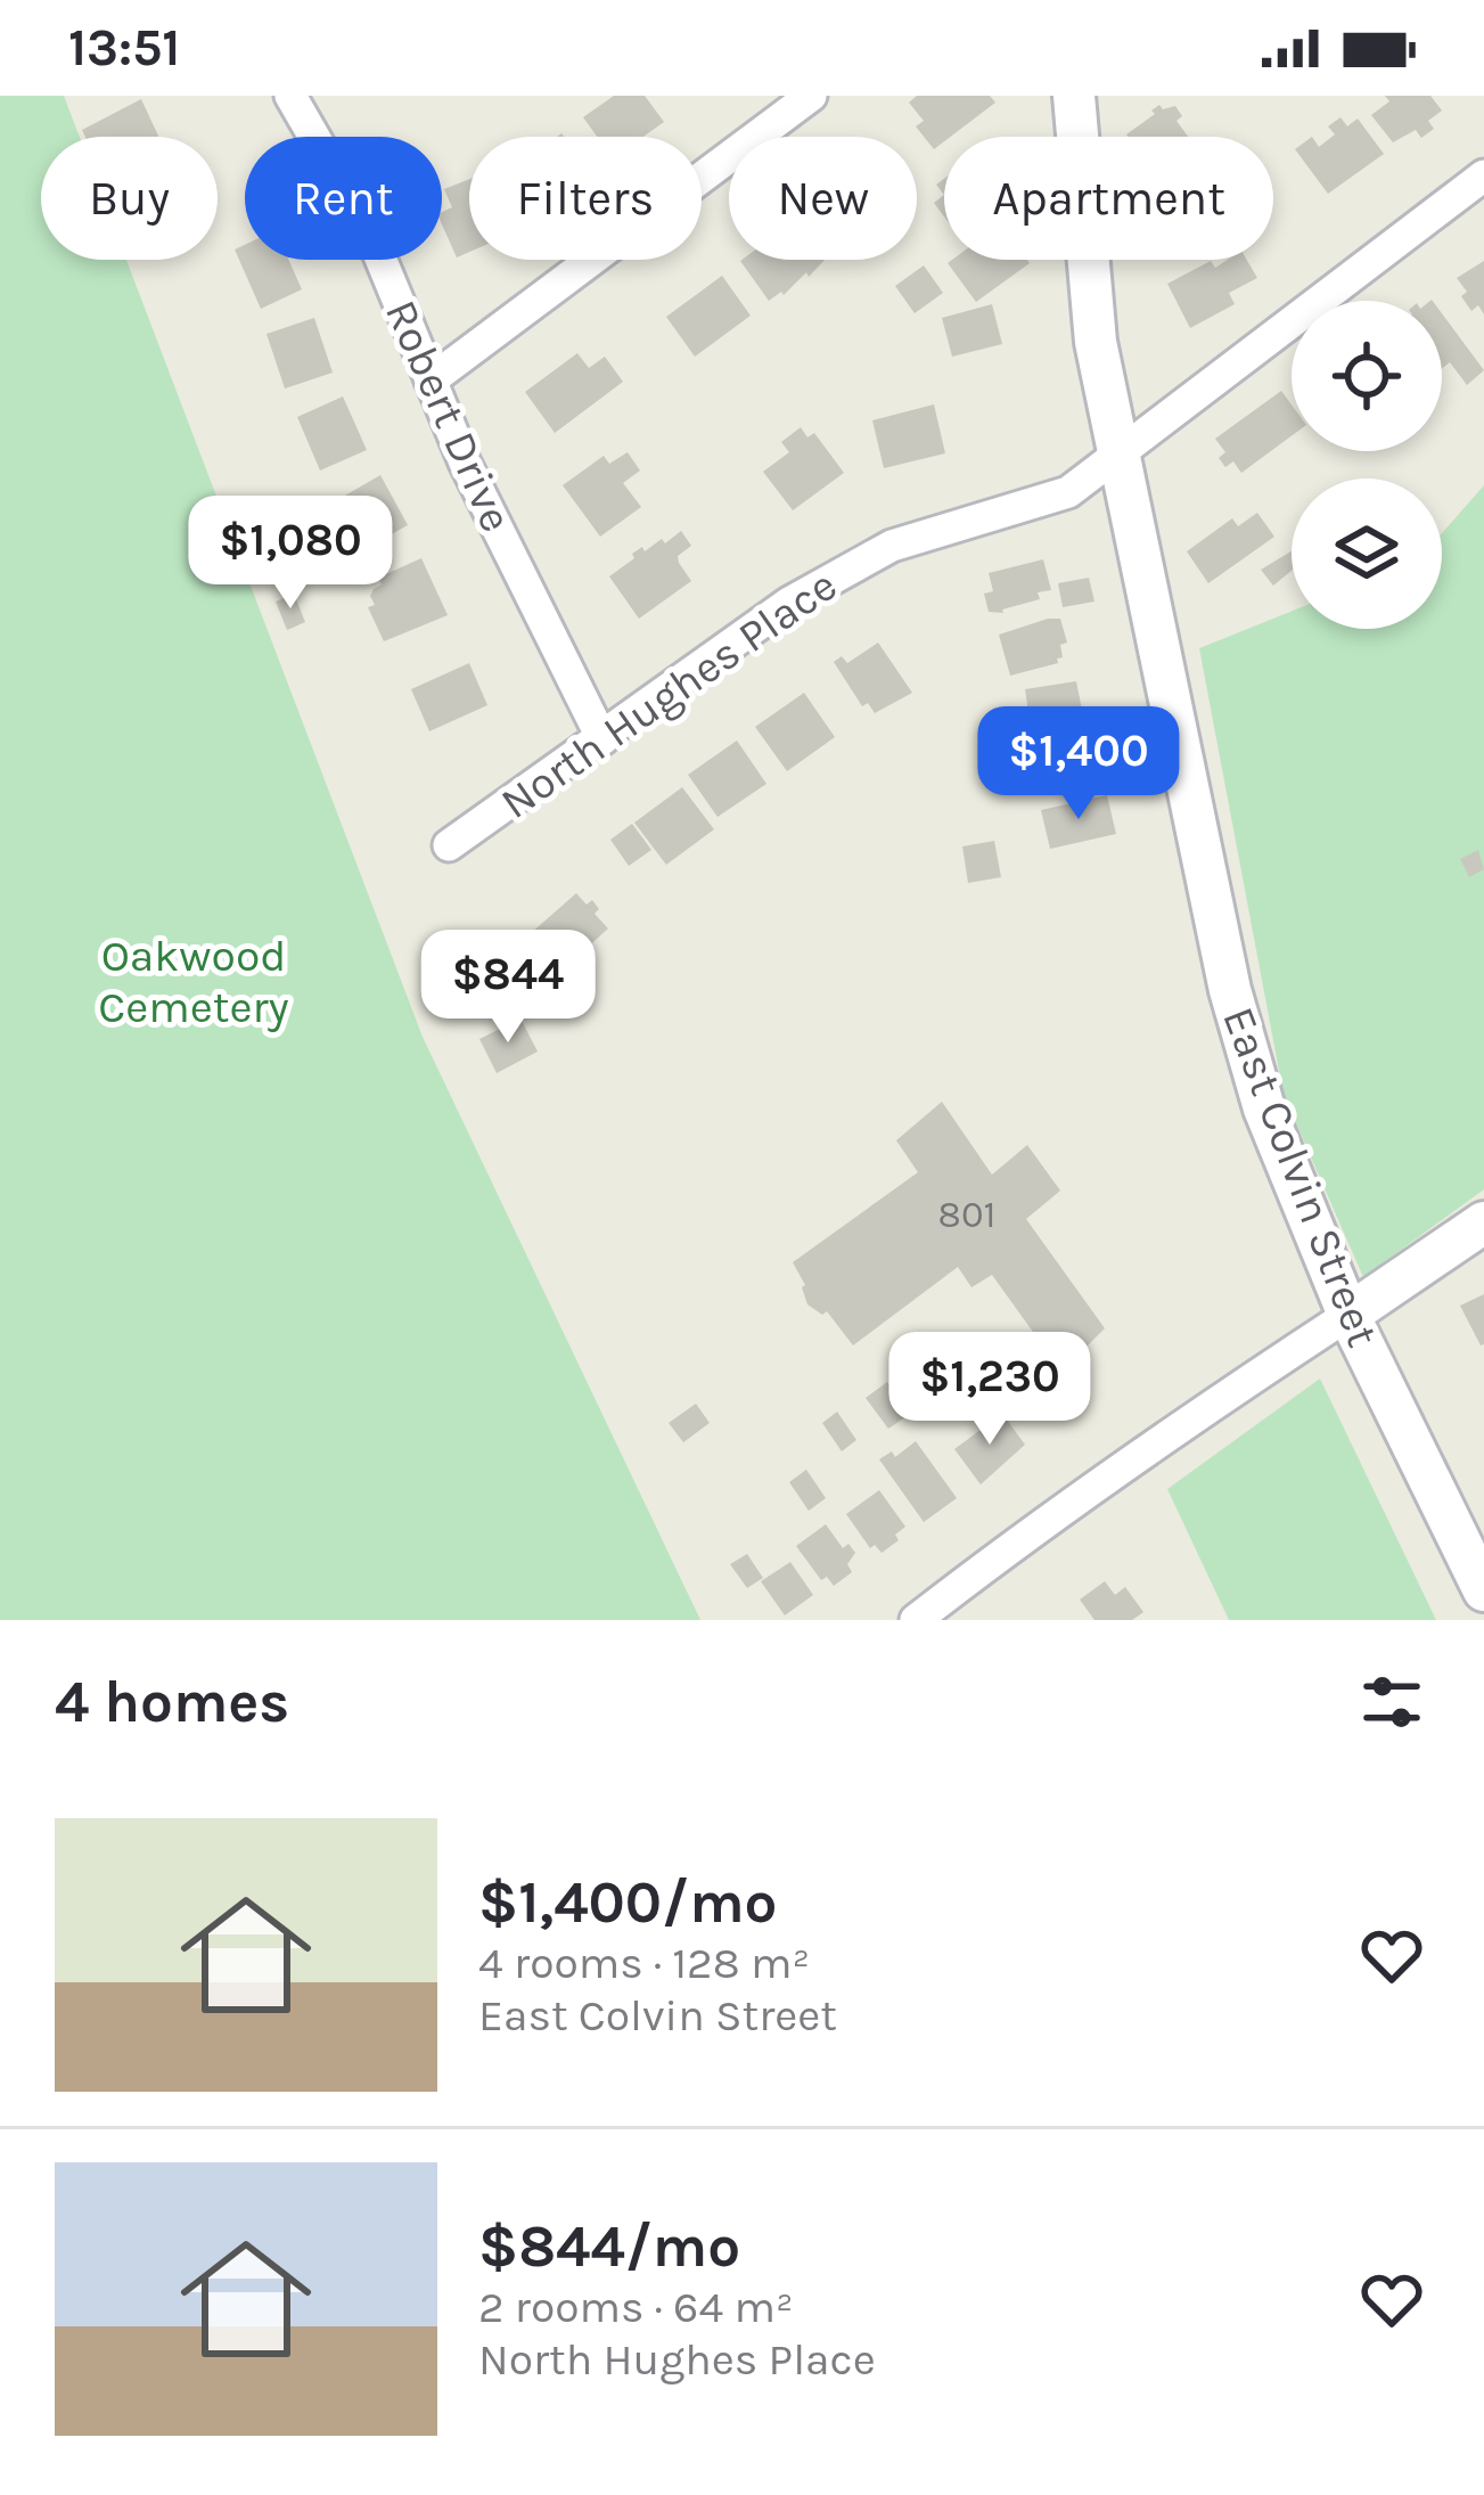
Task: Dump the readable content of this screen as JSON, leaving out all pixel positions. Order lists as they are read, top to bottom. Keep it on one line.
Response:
{"streets":{"street":["Robert Drive","North Hughes Place","East Colvin Street"]},"crossings":[["Robert Drive","North Hughes Place"],["North Hughes Place","East Colvin Street"]],"parks":["Oakwood Cemetery"],"house_numbers":["801"],"page":{"status":"13:51","chip":["Buy","Rent","Filters","New","Apartment"],"price":["$1,080","$1,400","$844","$1,230"],"heading":"4 homes","list":[{"name":"$1,400/mo","note":"4 rooms · 128 m² · East Colvin Street"},{"name":"$844/mo","note":"2 rooms · 64 m² · North Hughes Place"}]}}
